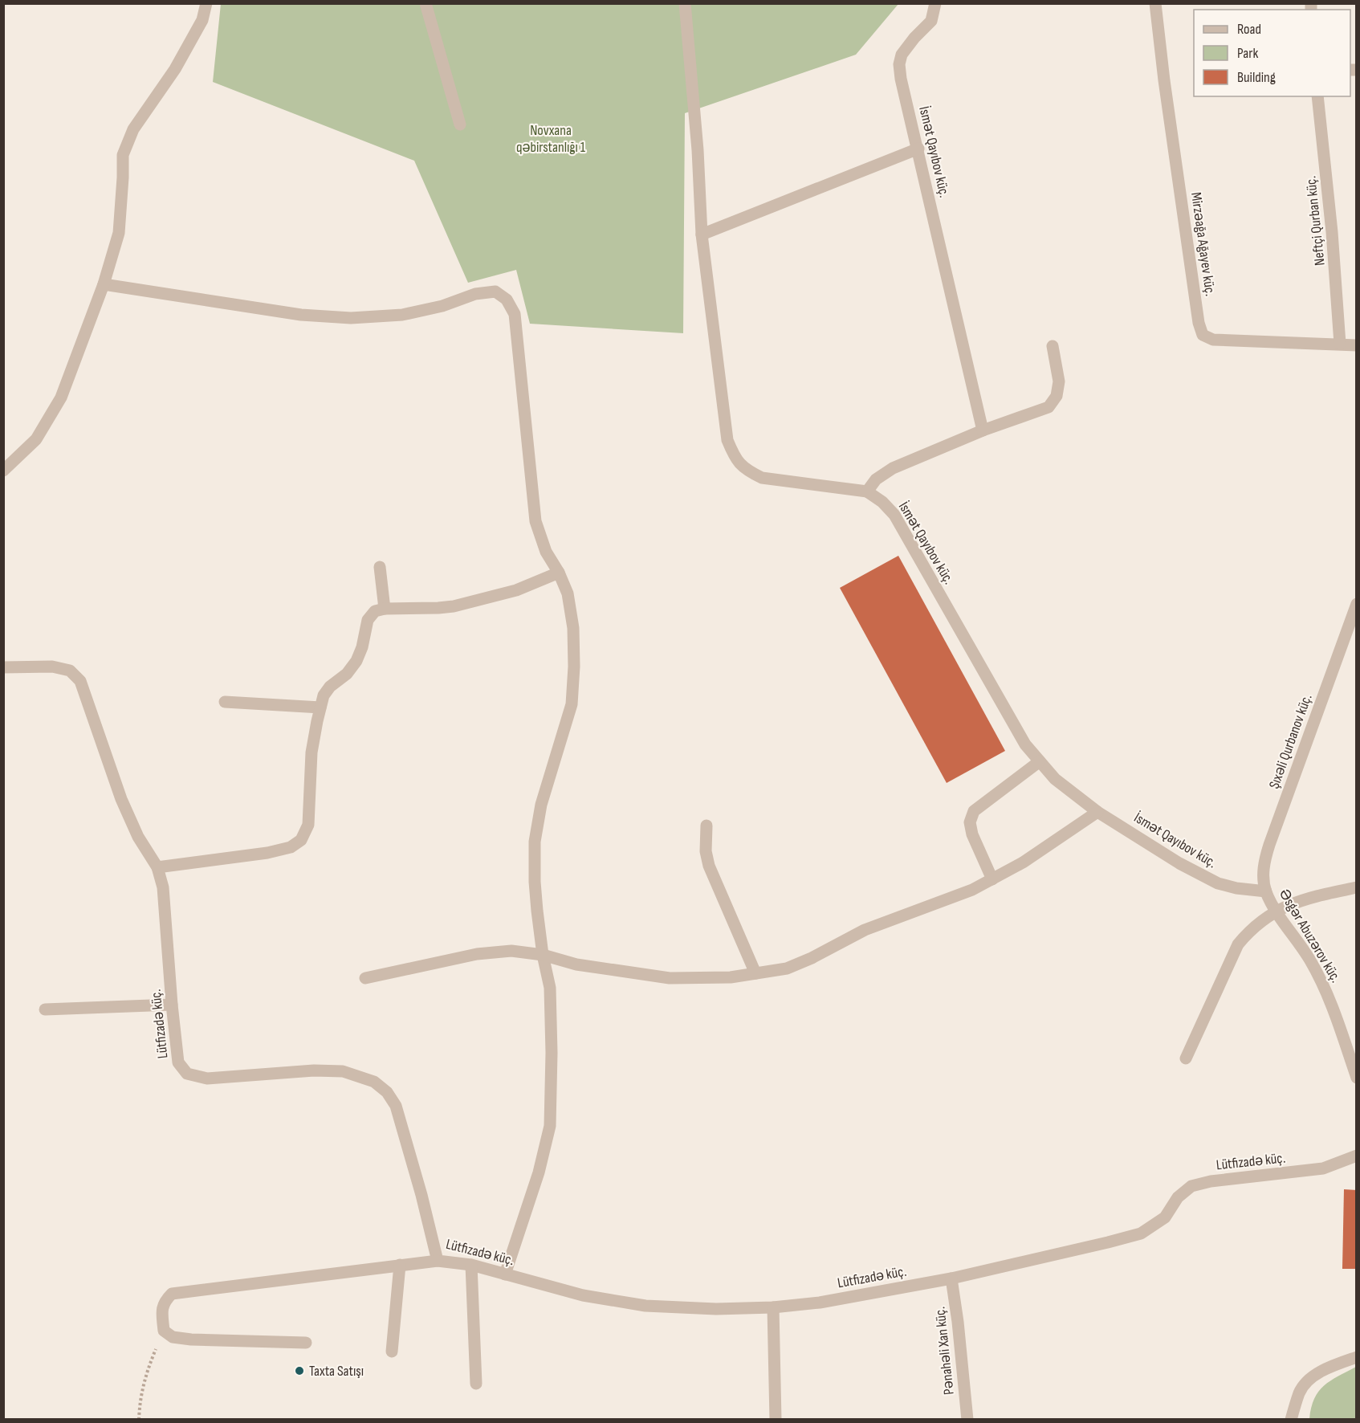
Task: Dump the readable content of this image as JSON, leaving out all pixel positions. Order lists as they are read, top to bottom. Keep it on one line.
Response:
{"streets":{"street":["İsmət Qayıbov küç.","Neftçi Qurban küç.","Mirzəağa Ağayev küç.","Şıxəli Qurbanov küç.","Əsgər Abuzərov küç.","Lütfizadə küç.","Pənahəli Xan küç."]},"crossings":[["İsmət Qayıbov küç.","Şıxəli Qurbanov küç."],["İsmət Qayıbov küç.","Əsgər Abuzərov küç."],["Neftçi Qurban küç.","Mirzəağa Ağayev küç."],["Şıxəli Qurbanov küç.","Əsgər Abuzərov küç."],["Lütfizadə küç.","Pənahəli Xan küç."]],"parks":["Novxana qəbirstanlığı 1"],"places":["Taxta Satışı"],"legend":["Road","Park","Building"]}
